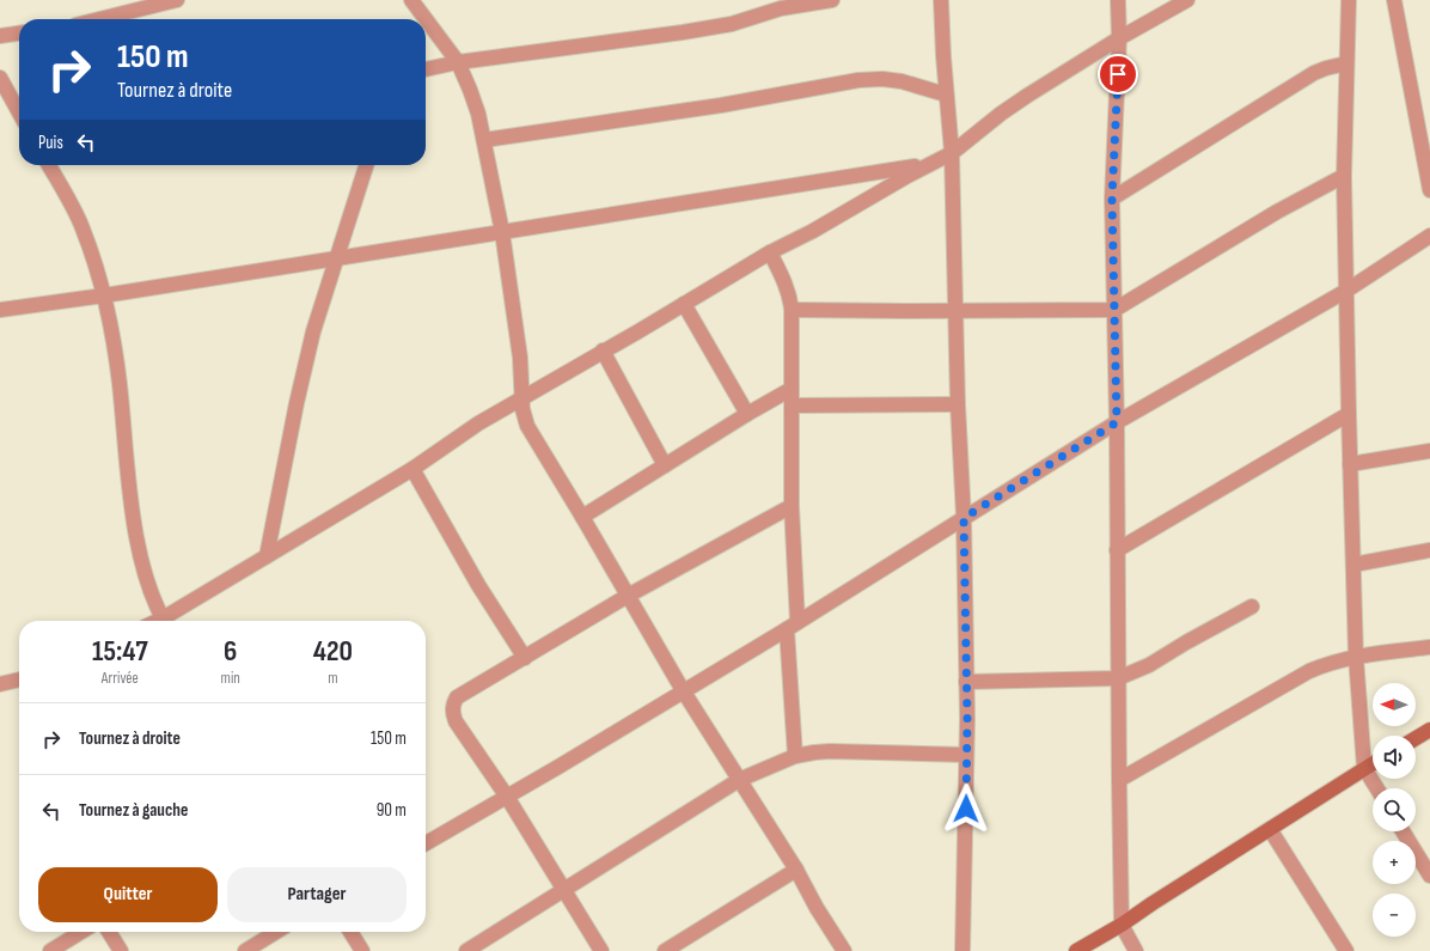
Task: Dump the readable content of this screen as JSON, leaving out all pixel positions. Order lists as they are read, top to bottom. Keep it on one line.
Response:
{"north":"left","page":{"turn":["150 m","Tournez à droite"],"then":"Puis","eta":["15:47","Arrivée","6","min","420","m"],"map_buttons":["+","−"],"list":[{"name":"Tournez à droite","value":"150 m"},{"name":"Tournez à gauche","value":"90 m"}],"buttons":["Quitter","Partager"]}}
